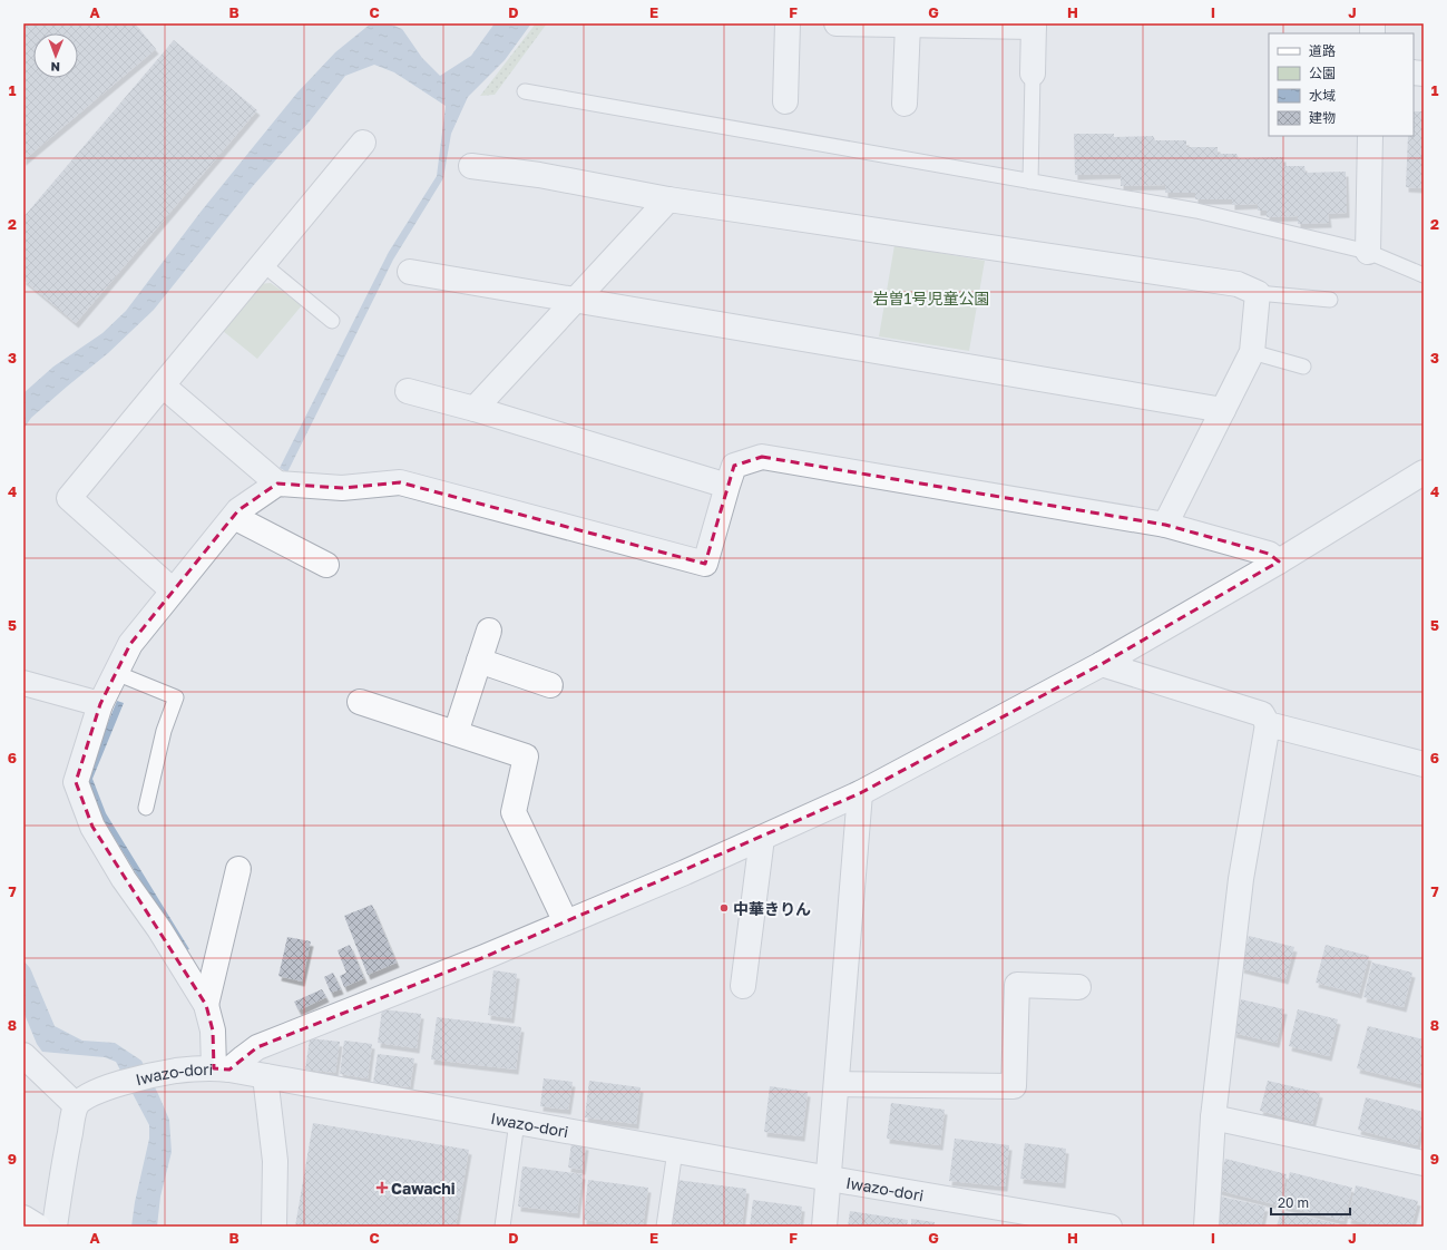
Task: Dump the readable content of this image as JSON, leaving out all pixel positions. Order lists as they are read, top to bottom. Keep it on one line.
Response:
{"streets":{"street":["Iwazo-dori"]},"parks":["岩曽1号児童公園"],"places":{"other":["中華きりん"],"health":["Cawachi"]},"legend":["道路","公園","水域","建物"],"scale_bar":"20 m","north":"bottom","grid":{"columns":["A","B","C","D","E","F","G","H","I","J"],"rows":["1","2","3","4","5","6","7","8","9"]}}
